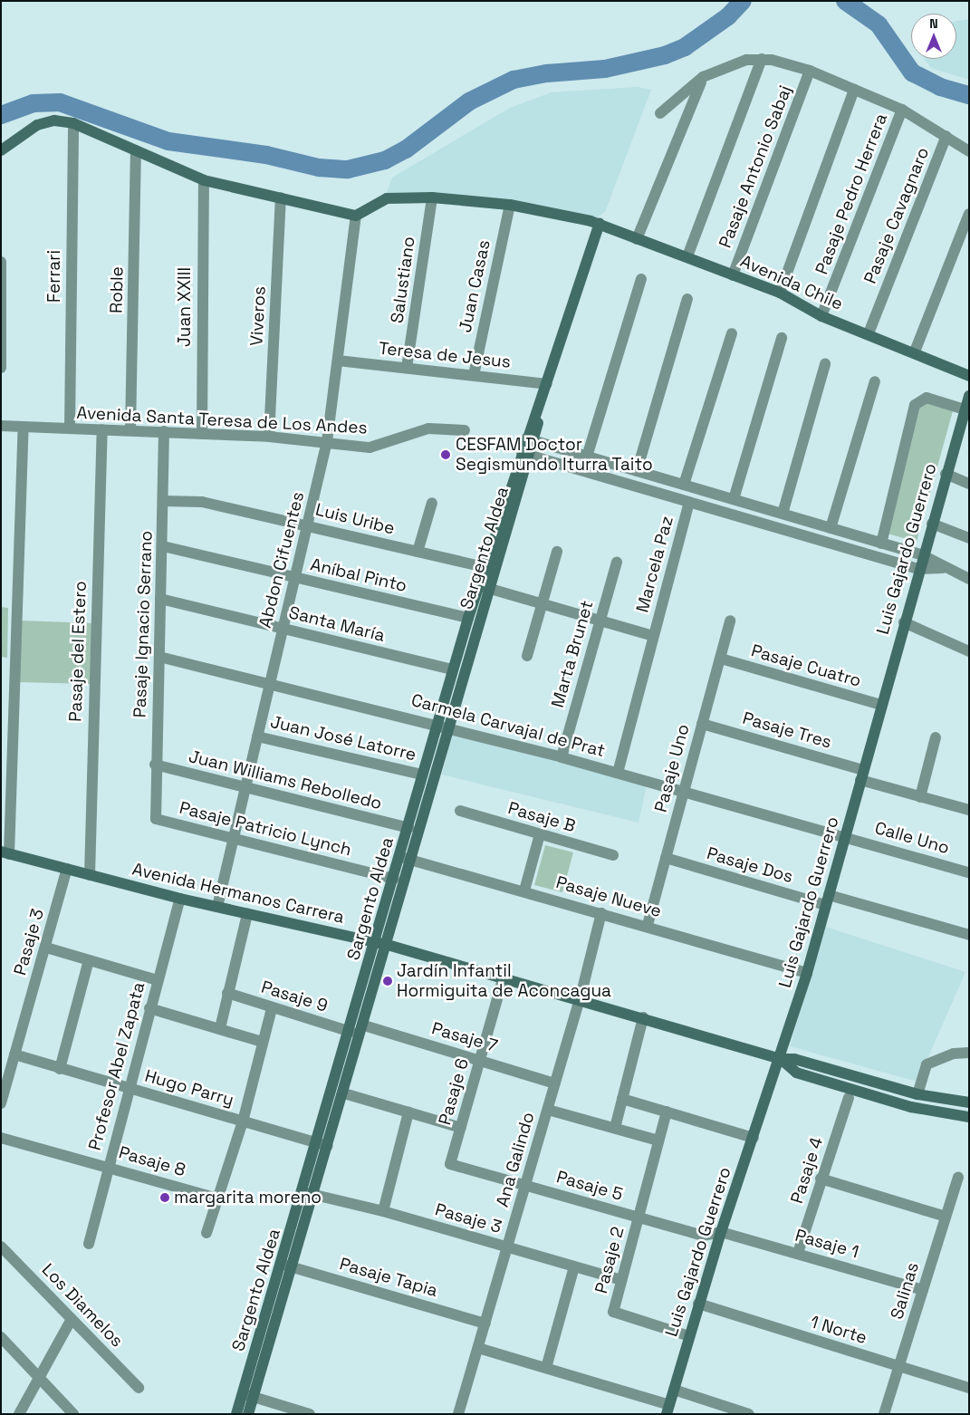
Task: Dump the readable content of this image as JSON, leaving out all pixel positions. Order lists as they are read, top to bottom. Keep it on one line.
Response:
{"streets":{"street":["Pasaje Antonio Sabaj","Pasaje Pedro Herrera","Pasaje Cavagnaro","Ferrari","Salustiano","Avenida Chile","Juan Casas","Roble","Juan XXIII","Viveros","Teresa de Jesus","Avenida Santa Teresa de Los Andes","Luis Uribe","Sargento Aldea","Luis Gajardo Guerrero","Abdon Cifuentes","Marcela Paz","Aníbal Pinto","Pasaje Ignacio Serrano","Santa María","Pasaje del Estero","Marta Brunet","Pasaje Cuatro","Carmela Carvajal de Prat","Pasaje Tres","Juan José Latorre","Pasaje Uno","Juan Williams Rebolledo","Pasaje B","Pasaje Patricio Lynch","Calle Uno","Pasaje Dos","Avenida Hermanos Carrera","Pasaje Nueve","Pasaje 3","Pasaje 9","Pasaje 7","Profesor Abel Zapata","Hugo Parry","Pasaje 6","Ana Galindo","Pasaje 8","Pasaje 4","Pasaje 5","Pasaje 1","Pasaje 2","Pasaje Tapia","Salinas","Los Diamelos","1 Norte"]},"crossings":[["Pasaje Antonio Sabaj","Avenida Chile"],["Pasaje Pedro Herrera","Avenida Chile"],["Pasaje Cavagnaro","Avenida Chile"],["Ferrari","Avenida Santa Teresa de Los Andes"],["Salustiano","Avenida Chile"],["Salustiano","Teresa de Jesus"],["Avenida Chile","Juan Casas"],["Avenida Chile","Sargento Aldea"],["Avenida Chile","Abdon Cifuentes"],["Juan Casas","Teresa de Jesus"],["Roble","Avenida Santa Teresa de Los Andes"],["Juan XXIII","Avenida Santa Teresa de Los Andes"],["Viveros","Avenida Santa Teresa de Los Andes"],["Teresa de Jesus","Sargento Aldea"],["Teresa de Jesus","Abdon Cifuentes"],["Avenida Santa Teresa de Los Andes","Abdon Cifuentes"],["Avenida Santa Teresa de Los Andes","Pasaje Ignacio Serrano"],["Avenida Santa Teresa de Los Andes","Pasaje del Estero"],["Luis Uribe","Sargento Aldea"],["Luis Uribe","Abdon Cifuentes"],["Luis Uribe","Pasaje Ignacio Serrano"],["Sargento Aldea","Aníbal Pinto"],["Sargento Aldea","Santa María"],["Sargento Aldea","Carmela Carvajal de Prat"],["Sargento Aldea","Juan José Latorre"],["Sargento Aldea","Juan Williams Rebolledo"],["Sargento Aldea","Pasaje Patricio Lynch"],["Sargento Aldea","Avenida Hermanos Carrera"],["Sargento Aldea","Pasaje Nueve"],["Sargento Aldea","Pasaje 3"],["Sargento Aldea","Pasaje 9"],["Sargento Aldea","Pasaje 7"],["Sargento Aldea","Hugo Parry"],["Sargento Aldea","Pasaje Tapia"],["Luis Gajardo Guerrero","Pasaje Cuatro"],["Luis Gajardo Guerrero","Carmela Carvajal de Prat"],["Luis Gajardo Guerrero","Pasaje Tres"],["Luis Gajardo Guerrero","Calle Uno"],["Luis Gajardo Guerrero","Pasaje Dos"],["Luis Gajardo Guerrero","Avenida Hermanos Carrera"],["Luis Gajardo Guerrero","Pasaje Nueve"],["Luis Gajardo Guerrero","Pasaje 5"],["Luis Gajardo Guerrero","Pasaje 1"],["Luis Gajardo Guerrero","Pasaje 2"],["Luis Gajardo Guerrero","1 Norte"],["Abdon Cifuentes","Aníbal Pinto"],["Abdon Cifuentes","Santa María"],["Abdon Cifuentes","Carmela Carvajal de Prat"],["Abdon Cifuentes","Juan José Latorre"],["Abdon Cifuentes","Juan Williams Rebolledo"],["Abdon Cifuentes","Pasaje Patricio Lynch"],["Abdon Cifuentes","Avenida Hermanos Carrera"],["Marcela Paz","Carmela Carvajal de Prat"],["Aníbal Pinto","Pasaje Ignacio Serrano"],["Pasaje Ignacio Serrano","Santa María"],["Pasaje Ignacio Serrano","Carmela Carvajal de Prat"],["Pasaje Ignacio Serrano","Juan Williams Rebolledo"],["Pasaje Ignacio Serrano","Pasaje Patricio Lynch"],["Pasaje del Estero","Avenida Hermanos Carrera"],["Marta Brunet","Carmela Carvajal de Prat"],["Pasaje Cuatro","Pasaje Uno"],["Carmela Carvajal de Prat","Pasaje Uno"],["Carmela Carvajal de Prat","Calle Uno"],["Pasaje Tres","Pasaje Uno"],["Pasaje Uno","Pasaje Dos"],["Pasaje Uno","Pasaje Nueve"],["Avenida Hermanos Carrera","Pasaje 3"],["Avenida Hermanos Carrera","Profesor Abel Zapata"],["Avenida Hermanos Carrera","Pasaje 6"],["Avenida Hermanos Carrera","Ana Galindo"],["Pasaje Nueve","Ana Galindo"],["Pasaje 3","Hugo Parry"],["Pasaje 3","Ana Galindo"],["Pasaje 3","Pasaje 2"],["Pasaje 7","Pasaje 6"],["Pasaje 7","Ana Galindo"],["Profesor Abel Zapata","Hugo Parry"],["Profesor Abel Zapata","Pasaje 8"],["Pasaje 6","Pasaje 5"],["Ana Galindo","Pasaje 5"],["Ana Galindo","Pasaje Tapia"],["Pasaje 4","Pasaje 1"],["Pasaje 5","Pasaje 1"],["Pasaje 5","Pasaje 2"],["Pasaje 1","Salinas"],["Salinas","1 Norte"]],"places":["CESFAM Doctor Segismundo Iturra Taito","Jardín Infantil Hormiguita de Aconcagua","margarita moreno"],"north":"top"}
